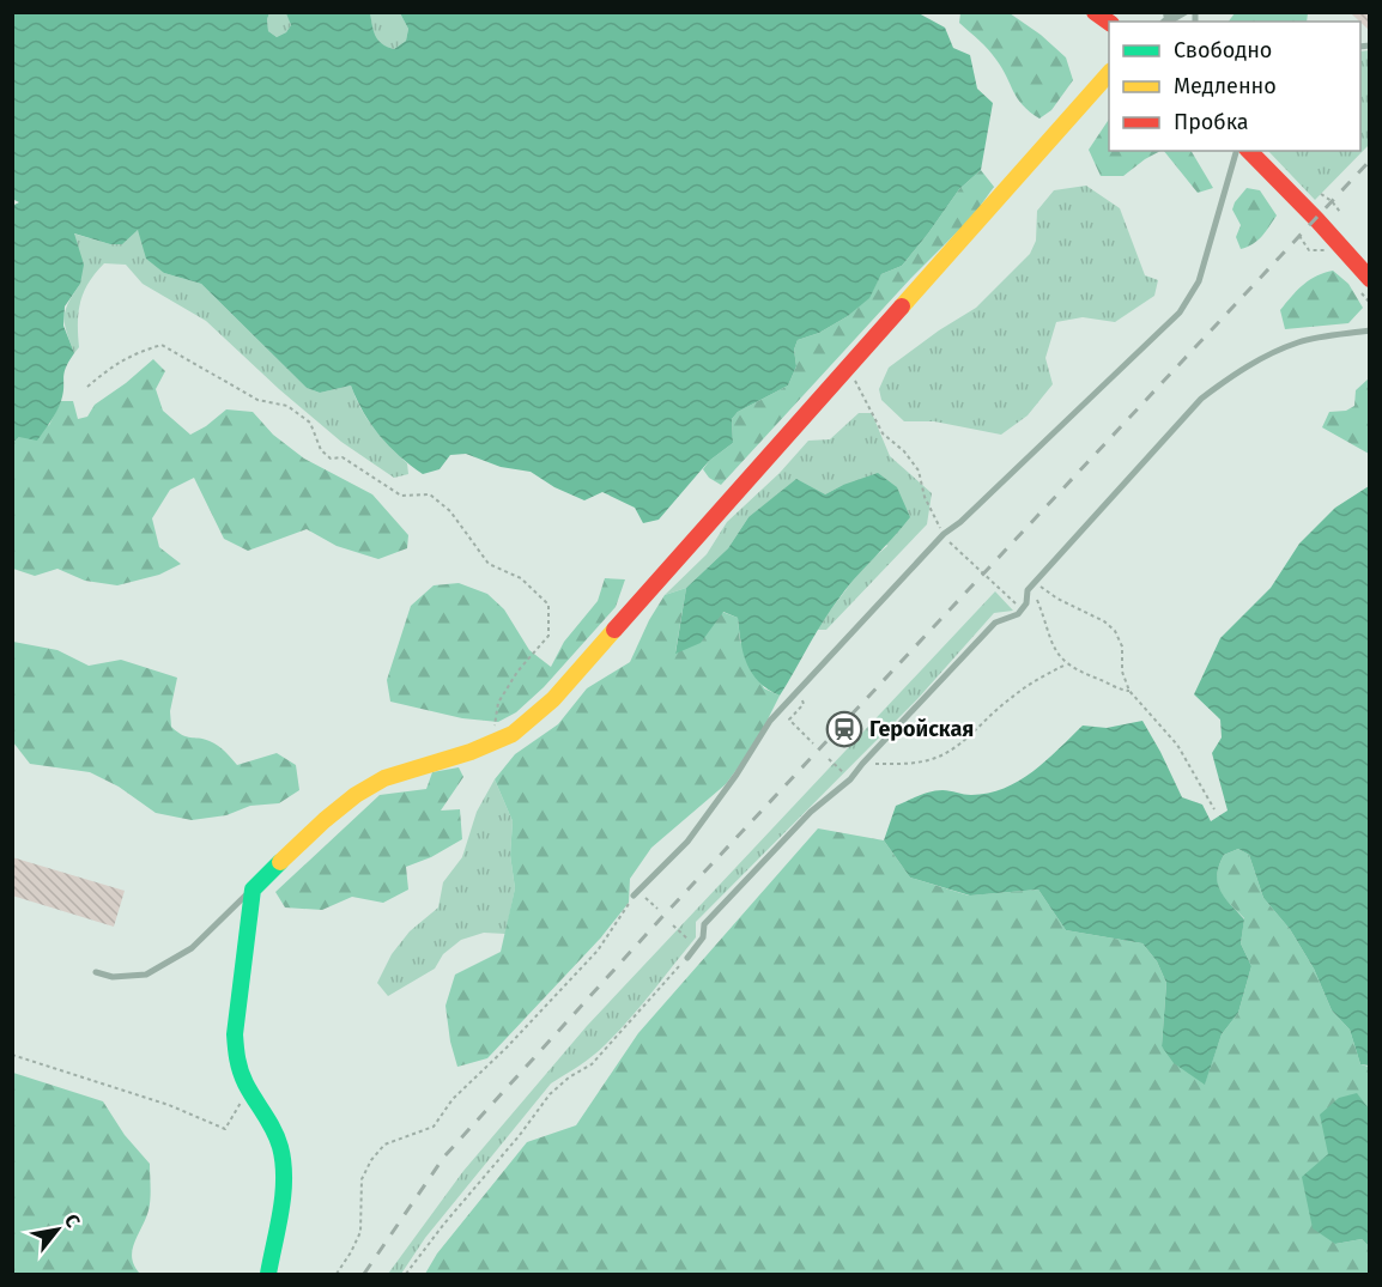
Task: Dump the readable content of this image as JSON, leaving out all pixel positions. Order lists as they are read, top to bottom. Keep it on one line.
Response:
{"places":{"station":["Геройская"]},"legend":["Свободно","Медленно","Пробка"],"north":"top right"}
